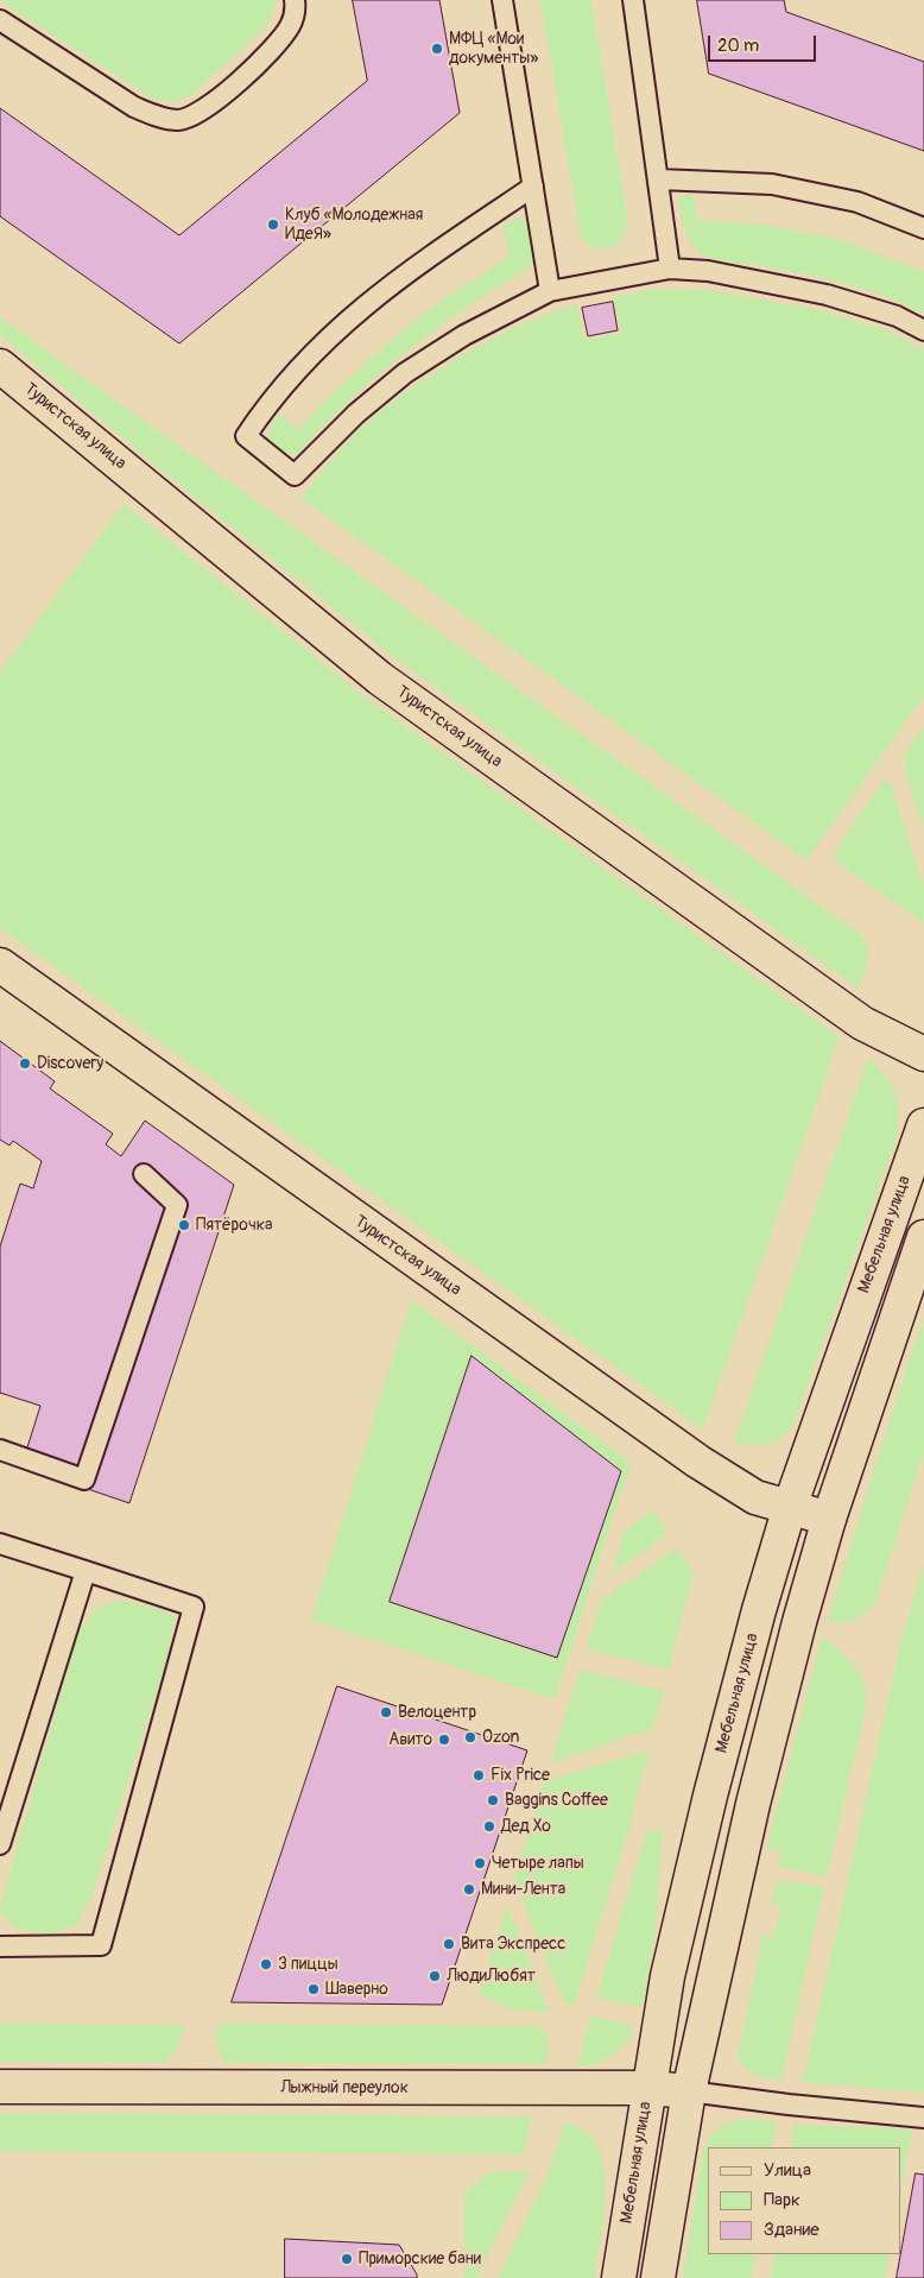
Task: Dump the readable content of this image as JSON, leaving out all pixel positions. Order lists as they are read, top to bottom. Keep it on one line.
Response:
{"streets":{"street":["Туристская улица","Мебельная улица","Лыжный переулок"]},"crossings":[["Туристская улица","Мебельная улица"],["Мебельная улица","Лыжный переулок"]],"places":["МФЦ «Мои документы»","Клуб «Молодежная ИдеЯ»","Discovery","Пятёрочка","Велоцентр","Ozon","Авито","Fix Price","Baggins Coffee","Дед Хо","Четыре лапы","Мини-Лента","Вита Экспресс","3 пиццы","ЛюдиЛюбят","Шаверно","Приморские бани"],"legend":["Улица","Парк","Здание"],"scale_bar":"20 m"}
